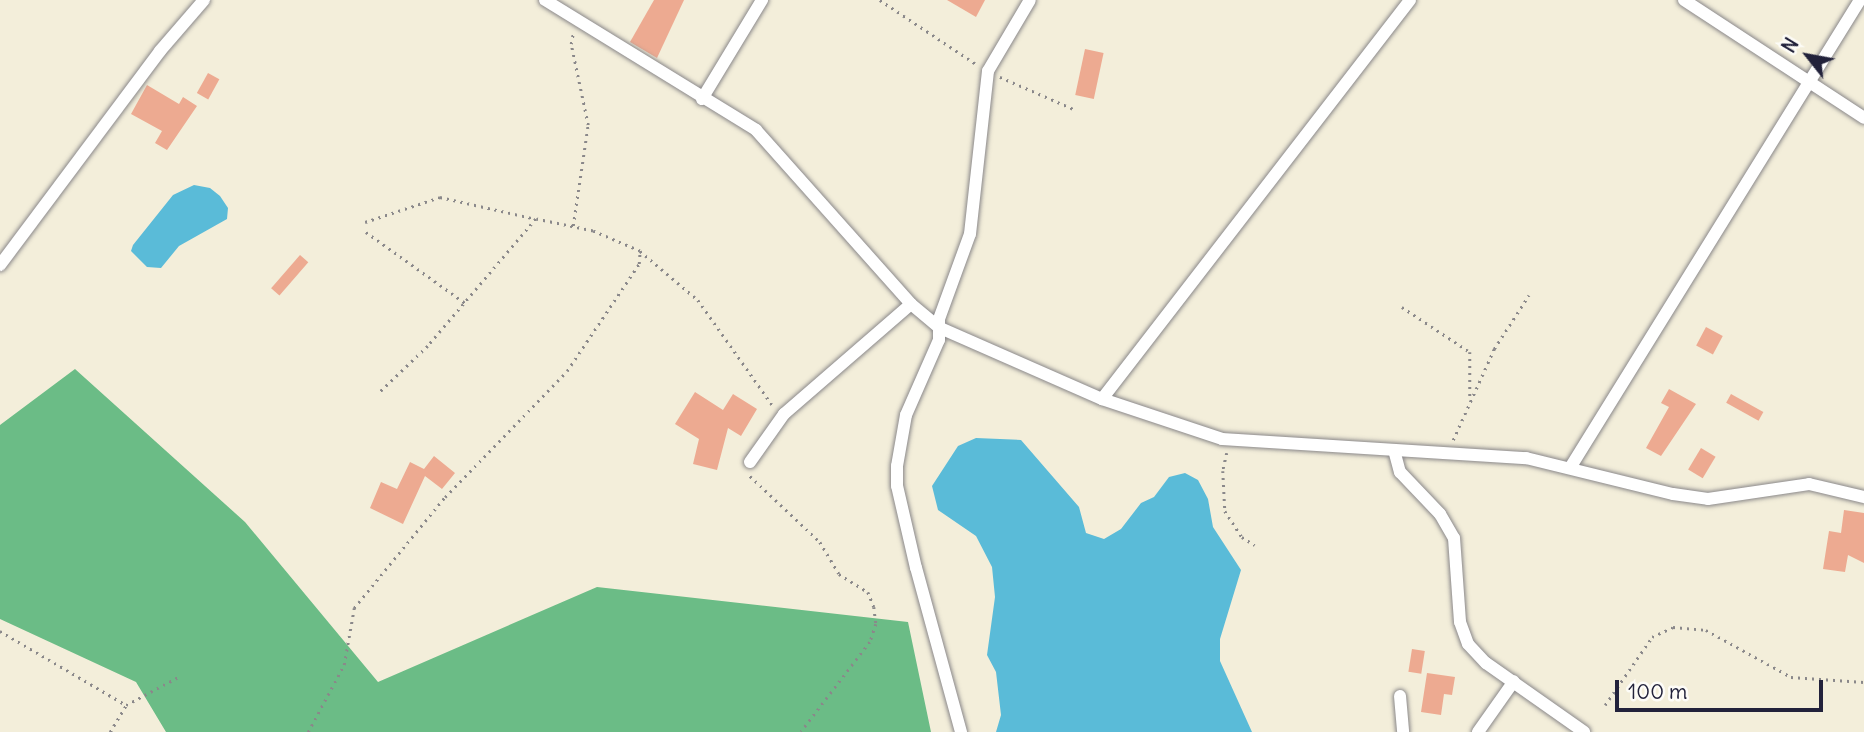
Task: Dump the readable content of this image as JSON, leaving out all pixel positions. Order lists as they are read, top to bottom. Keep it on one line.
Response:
{"scale_bar":"100 m","north":"top left"}
